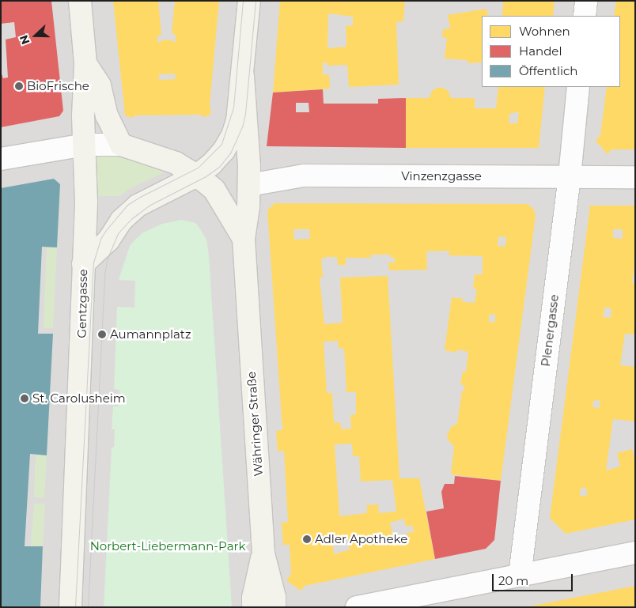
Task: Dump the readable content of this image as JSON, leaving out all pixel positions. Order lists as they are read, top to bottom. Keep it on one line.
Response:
{"streets":{"main road":["Gentzgasse","Währinger Straße"],"street":["Vinzenzgasse","Plenergasse"]},"crossings":[["Vinzenzgasse","Plenergasse"],["Vinzenzgasse","Währinger Straße"]],"parks":["Norbert-Liebermann-Park"],"places":["BioFrische","Aumannplatz","St. Carolusheim","Adler Apotheke"],"legend":["Wohnen","Handel","Öffentlich"],"scale_bar":"20 m","north":"left"}
